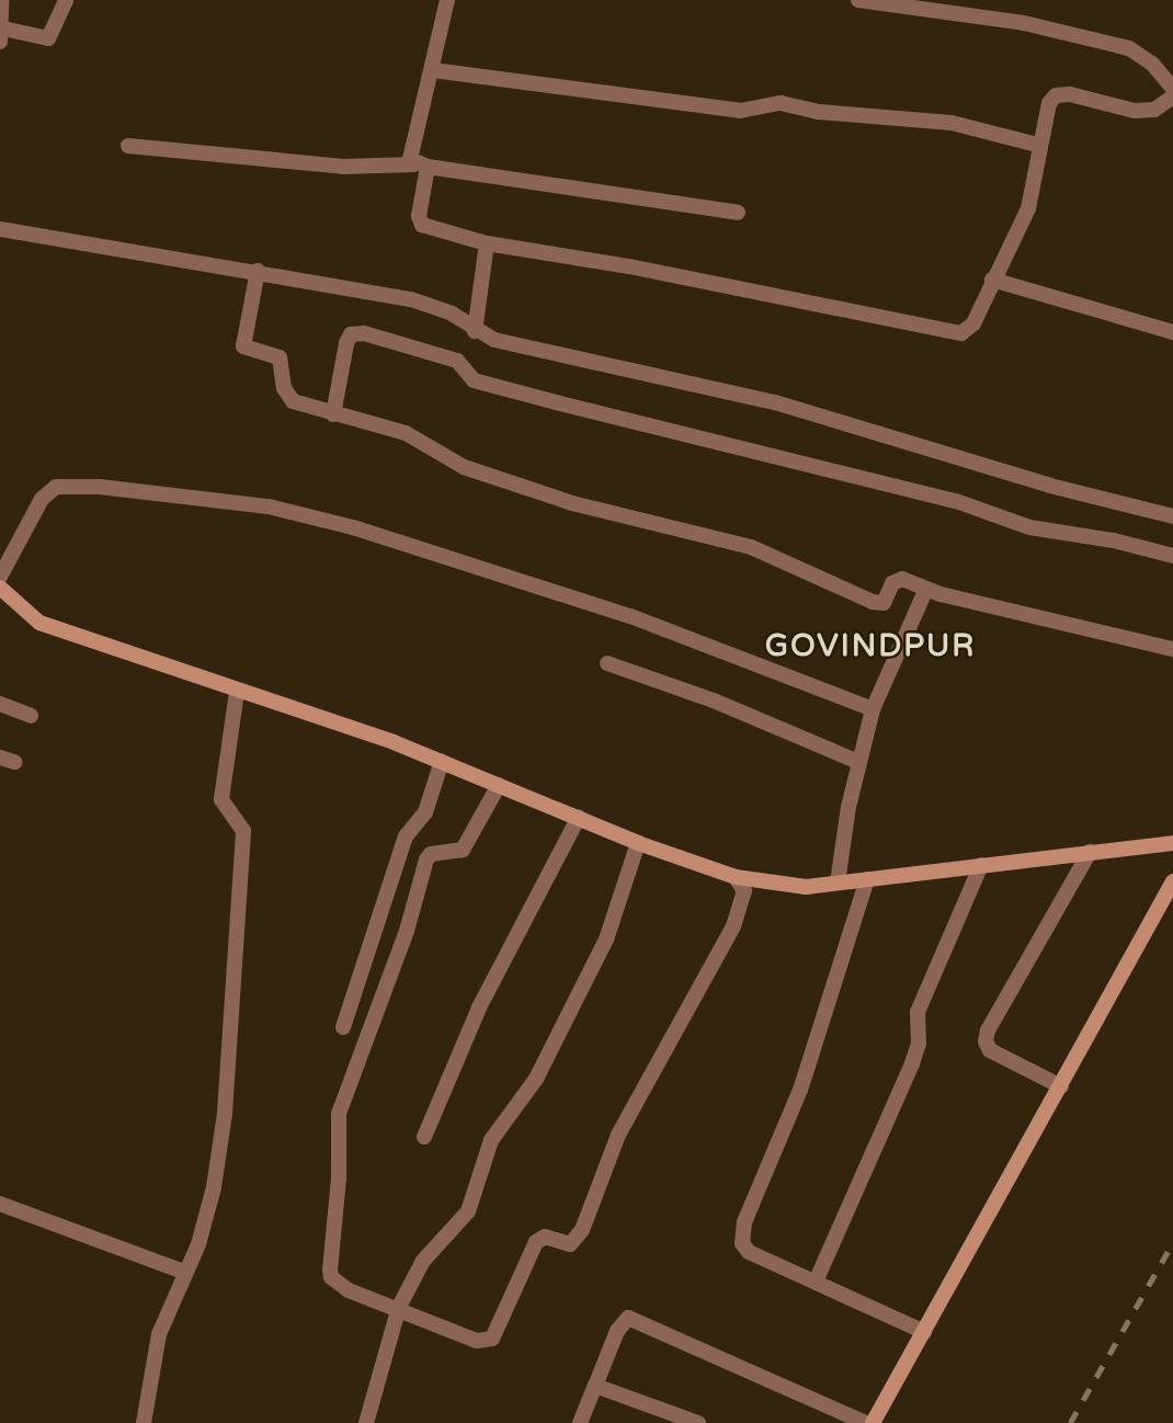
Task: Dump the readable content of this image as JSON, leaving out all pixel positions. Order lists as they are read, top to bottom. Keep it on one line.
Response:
{"districts":["GOVINDPUR"]}
